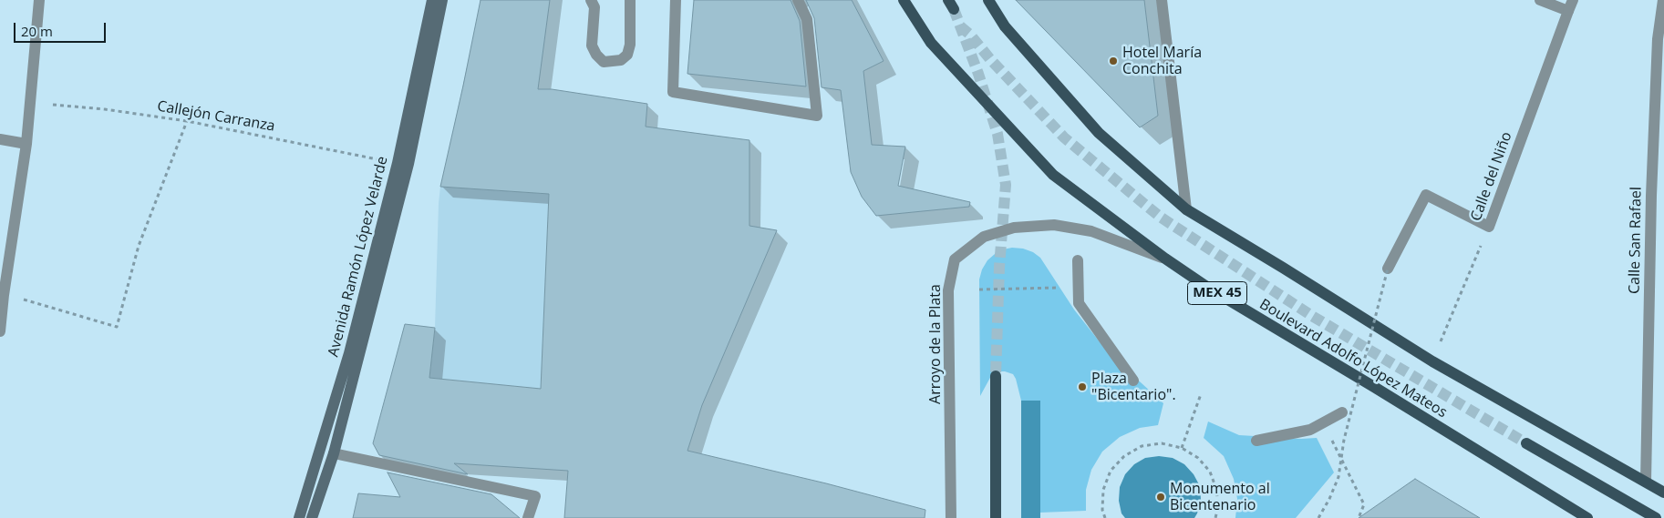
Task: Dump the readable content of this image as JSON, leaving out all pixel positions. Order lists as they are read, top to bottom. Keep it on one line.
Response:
{"streets":{"main road":["MEX 45","Boulevard Adolfo López Mateos"],"street":["Calle del Niño","Calle San Rafael","Avenida Ramón López Velarde","Arroyo de la Plata"],"path":["Callejón Carranza"]},"crossings":[["Callejón Carranza","Avenida Ramón López Velarde"],["Arroyo de la Plata","Boulevard Adolfo López Mateos"]],"places":["Hotel María Conchita","Plaza \"Bicentario\".","Monumento al Bicentenario"],"scale_bar":"20 m"}
